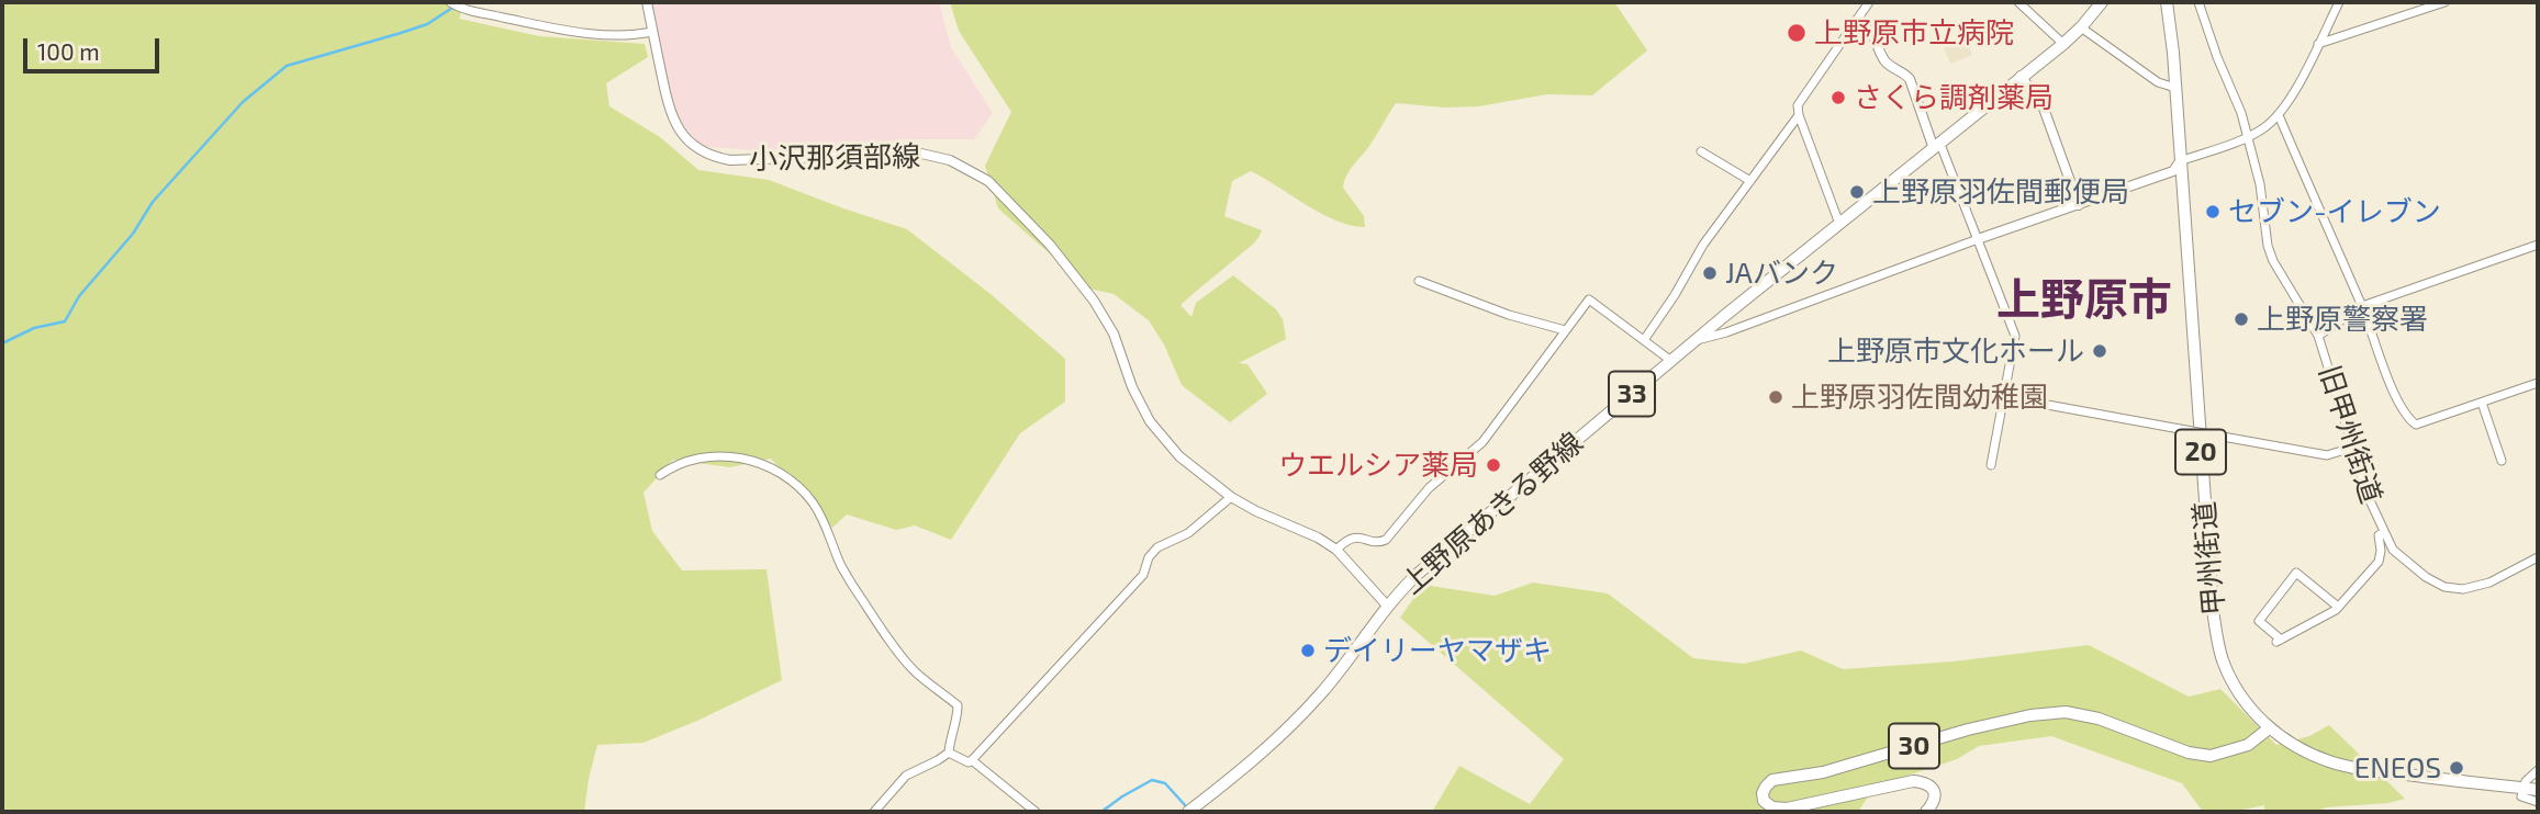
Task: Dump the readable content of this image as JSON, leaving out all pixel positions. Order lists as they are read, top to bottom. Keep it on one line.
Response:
{"streets":{"main road":["33","20","上野原あきる野線","甲州街道","30"],"street":["小沢那須部線","旧甲州街道"]},"crossings":[["小沢那須部線","上野原あきる野線"],["甲州街道","30"]],"districts":["上野原市"],"places":["上野原市立病院","さくら調剤薬局","上野原羽佐間郵便局","セブン-イレブン","JAバンク","上野原警察署","上野原市文化ホール","上野原羽佐間幼稚園","ウエルシア薬局","デイリーヤマザキ","ENEOS"],"scale_bar":"100 m"}
